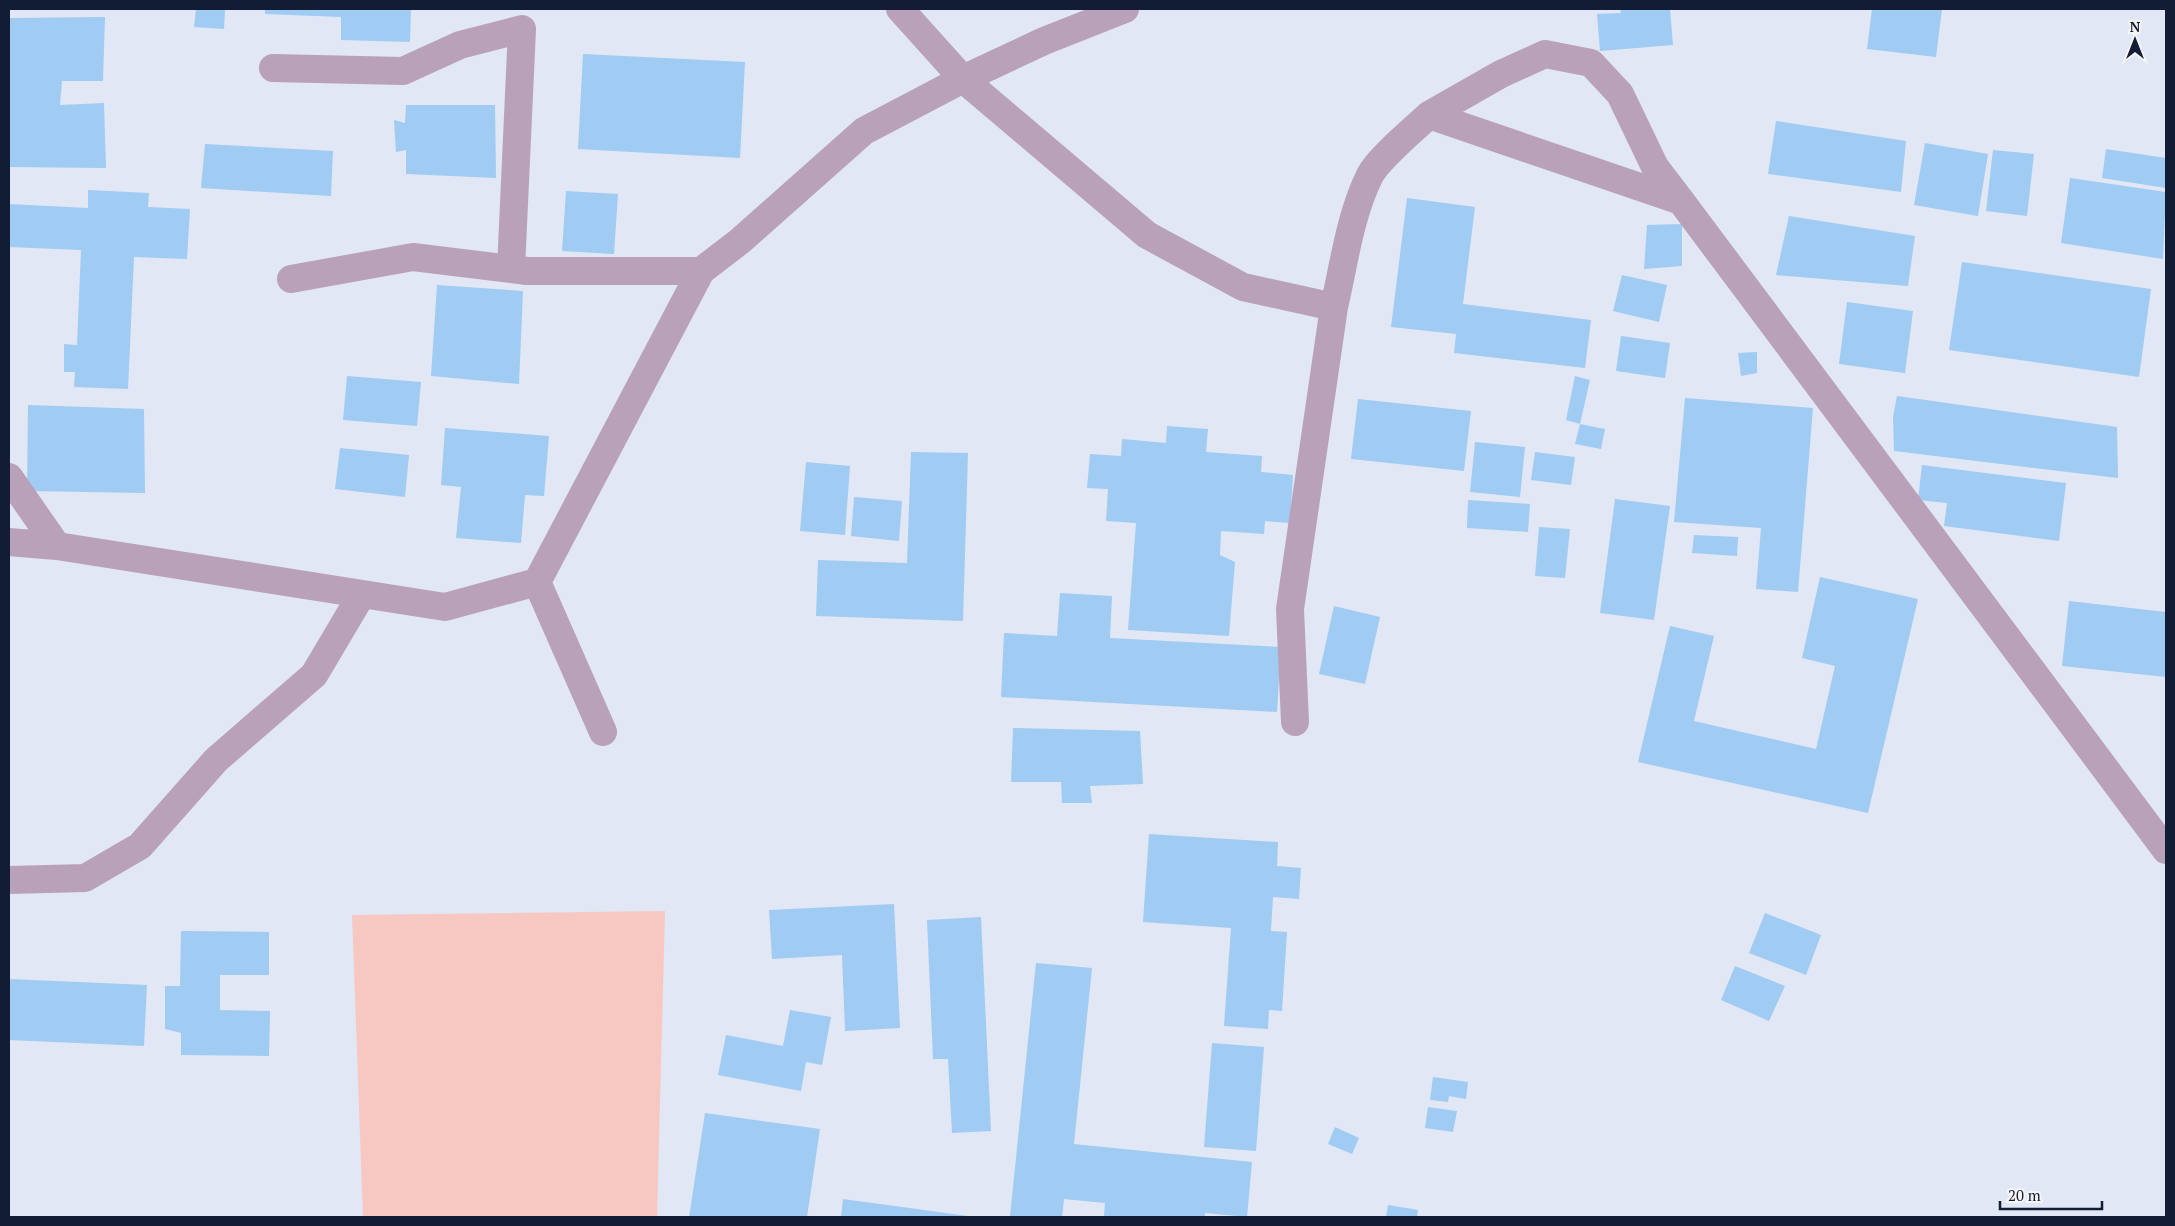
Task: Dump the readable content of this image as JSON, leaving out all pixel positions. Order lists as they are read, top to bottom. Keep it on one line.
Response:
{"scale_bar":"20 m","north":"top"}
